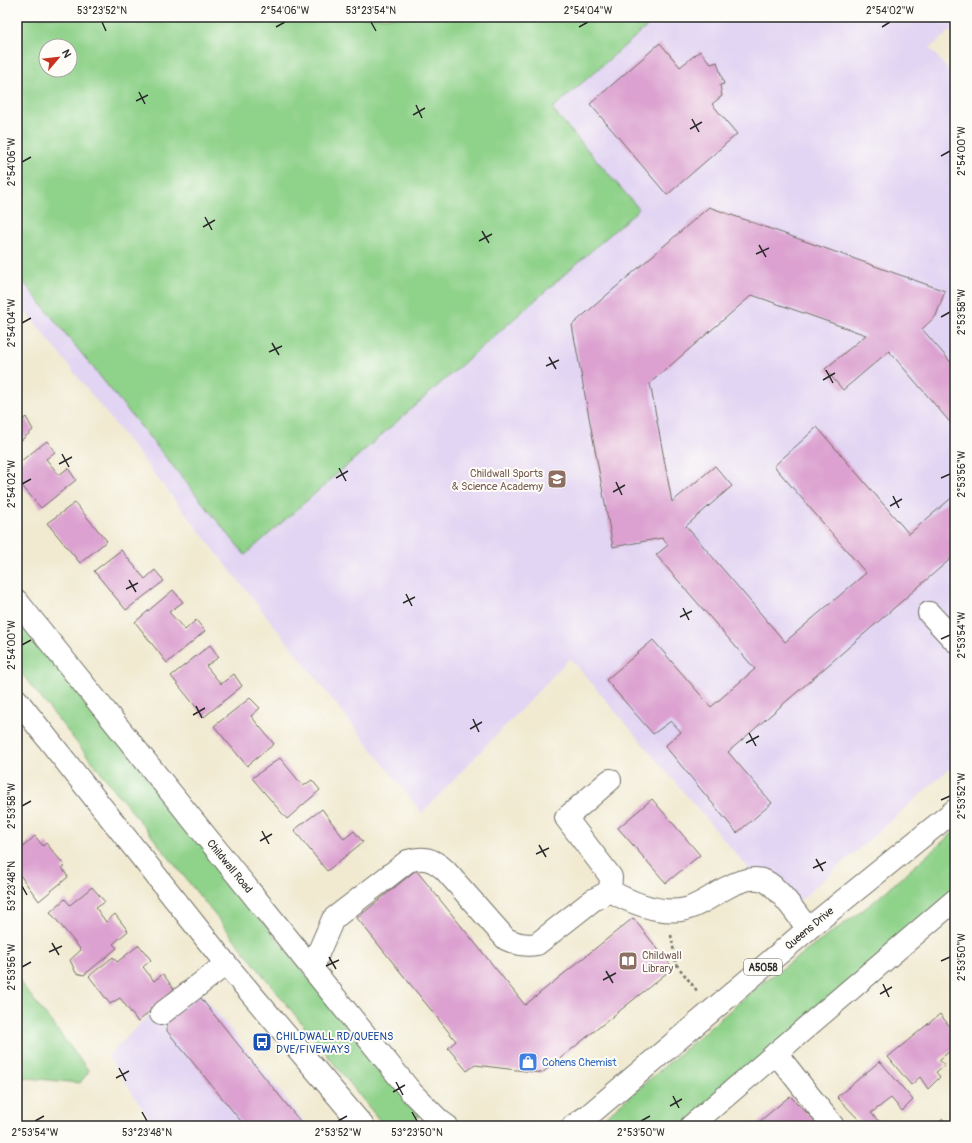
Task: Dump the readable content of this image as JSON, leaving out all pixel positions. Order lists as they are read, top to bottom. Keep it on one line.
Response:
{"streets":{"main road":["Childwall Road","Queens Drive","A5058"]},"places":{"school or university":["Childwall Sports & Science Academy"],"library":["Childwall Library"],"bus stop":["CHILDWALL RD/QUEENS DVE/FIVEWAYS"],"shop":["Cohens Chemist"]},"north":"top right","coordinates":["53°23'52\"N","2°54'06\"W","53°23'54\"N","2°54'04\"W","2°54'02\"W","2°54'00\"W","2°53'58\"W","2°53'56\"W","2°53'54\"W","2°53'52\"W","53°23'48\"N","2°53'50\"W","53°23'50\"N"]}
